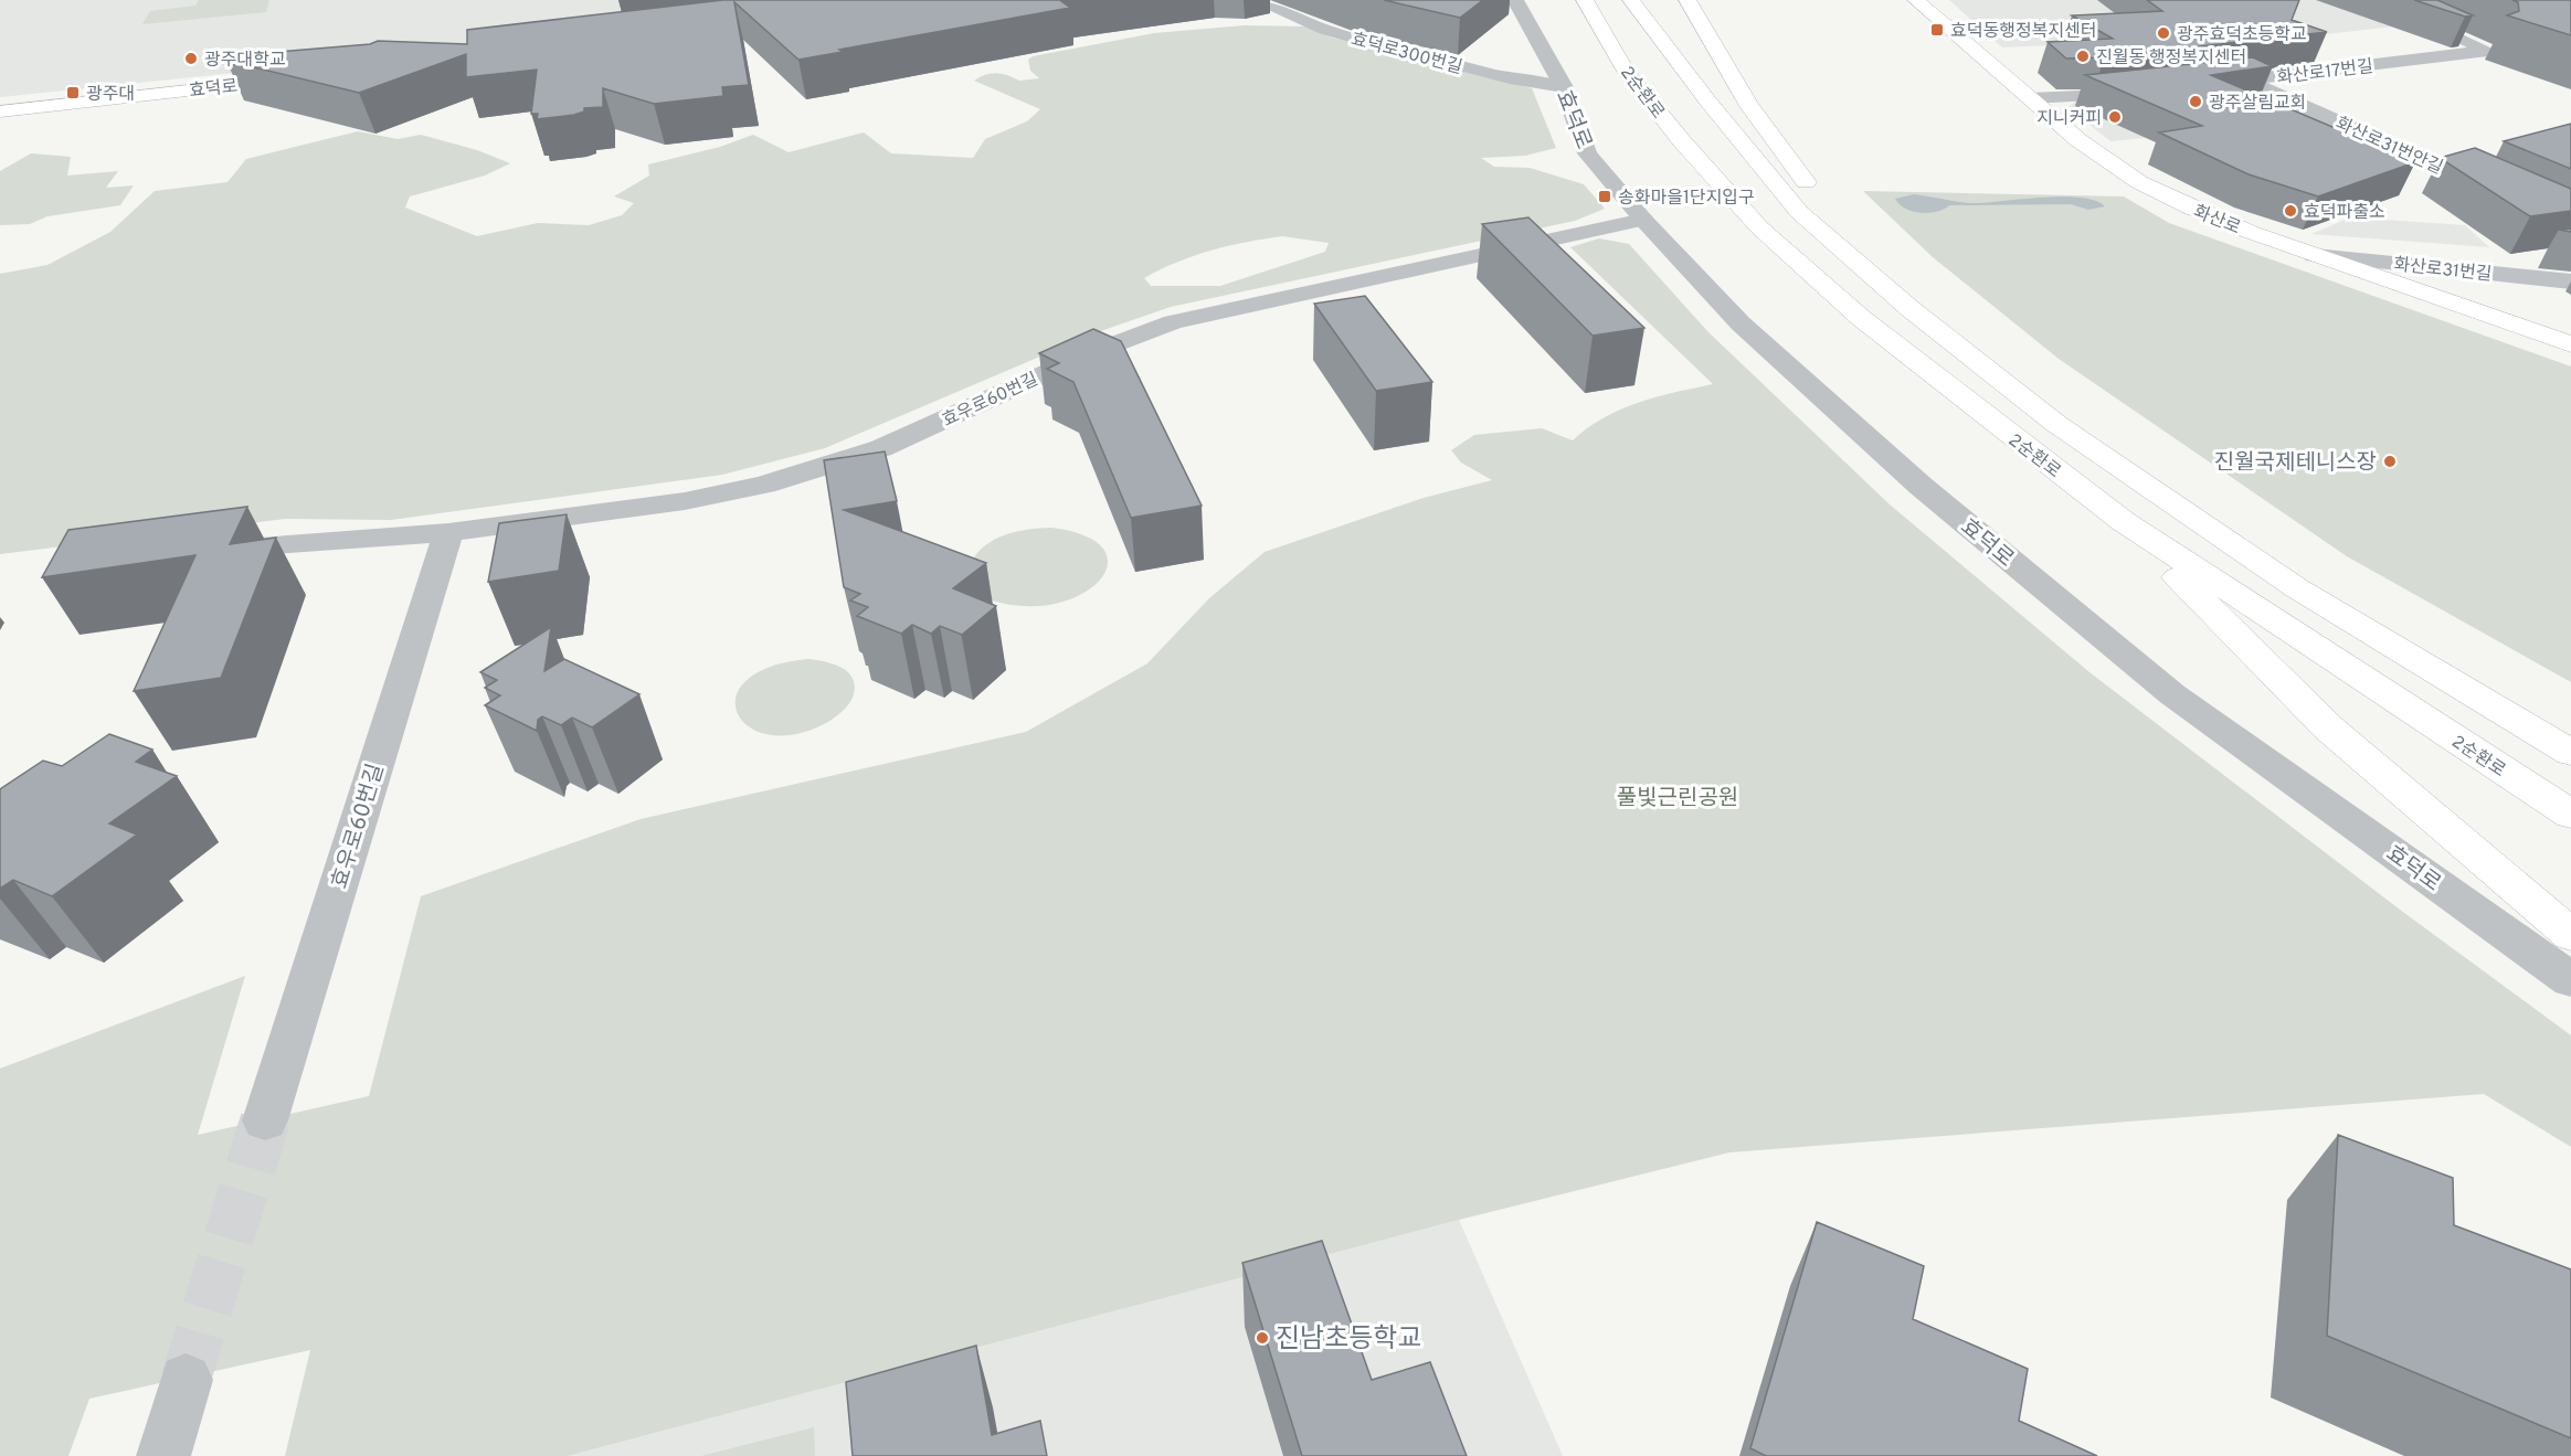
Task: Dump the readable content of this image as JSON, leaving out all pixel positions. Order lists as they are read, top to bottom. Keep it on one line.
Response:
{"streets":{"main road":["효덕로","2순환로","화산로"],"street":["효덕로300번길","화산로17번길","화산로31번안길","화산로31번길","효우로60번길"]},"crossings":[["효덕로300번길","효덕로"],["화산로17번길","화산로31번안길"],["효덕로","효우로60번길"],["화산로","화산로31번길"]],"parks":["풀빛근린공원"],"places":{"transit":["효덕동행정복지센터","광주대","송화마을1단지입구"],"other":["광주효덕초등학교","진월동 행정복지센터","광주대학교","광주살림교회","지니커피","효덕파출소","진월국제테니스장","진남초등학교"]}}
